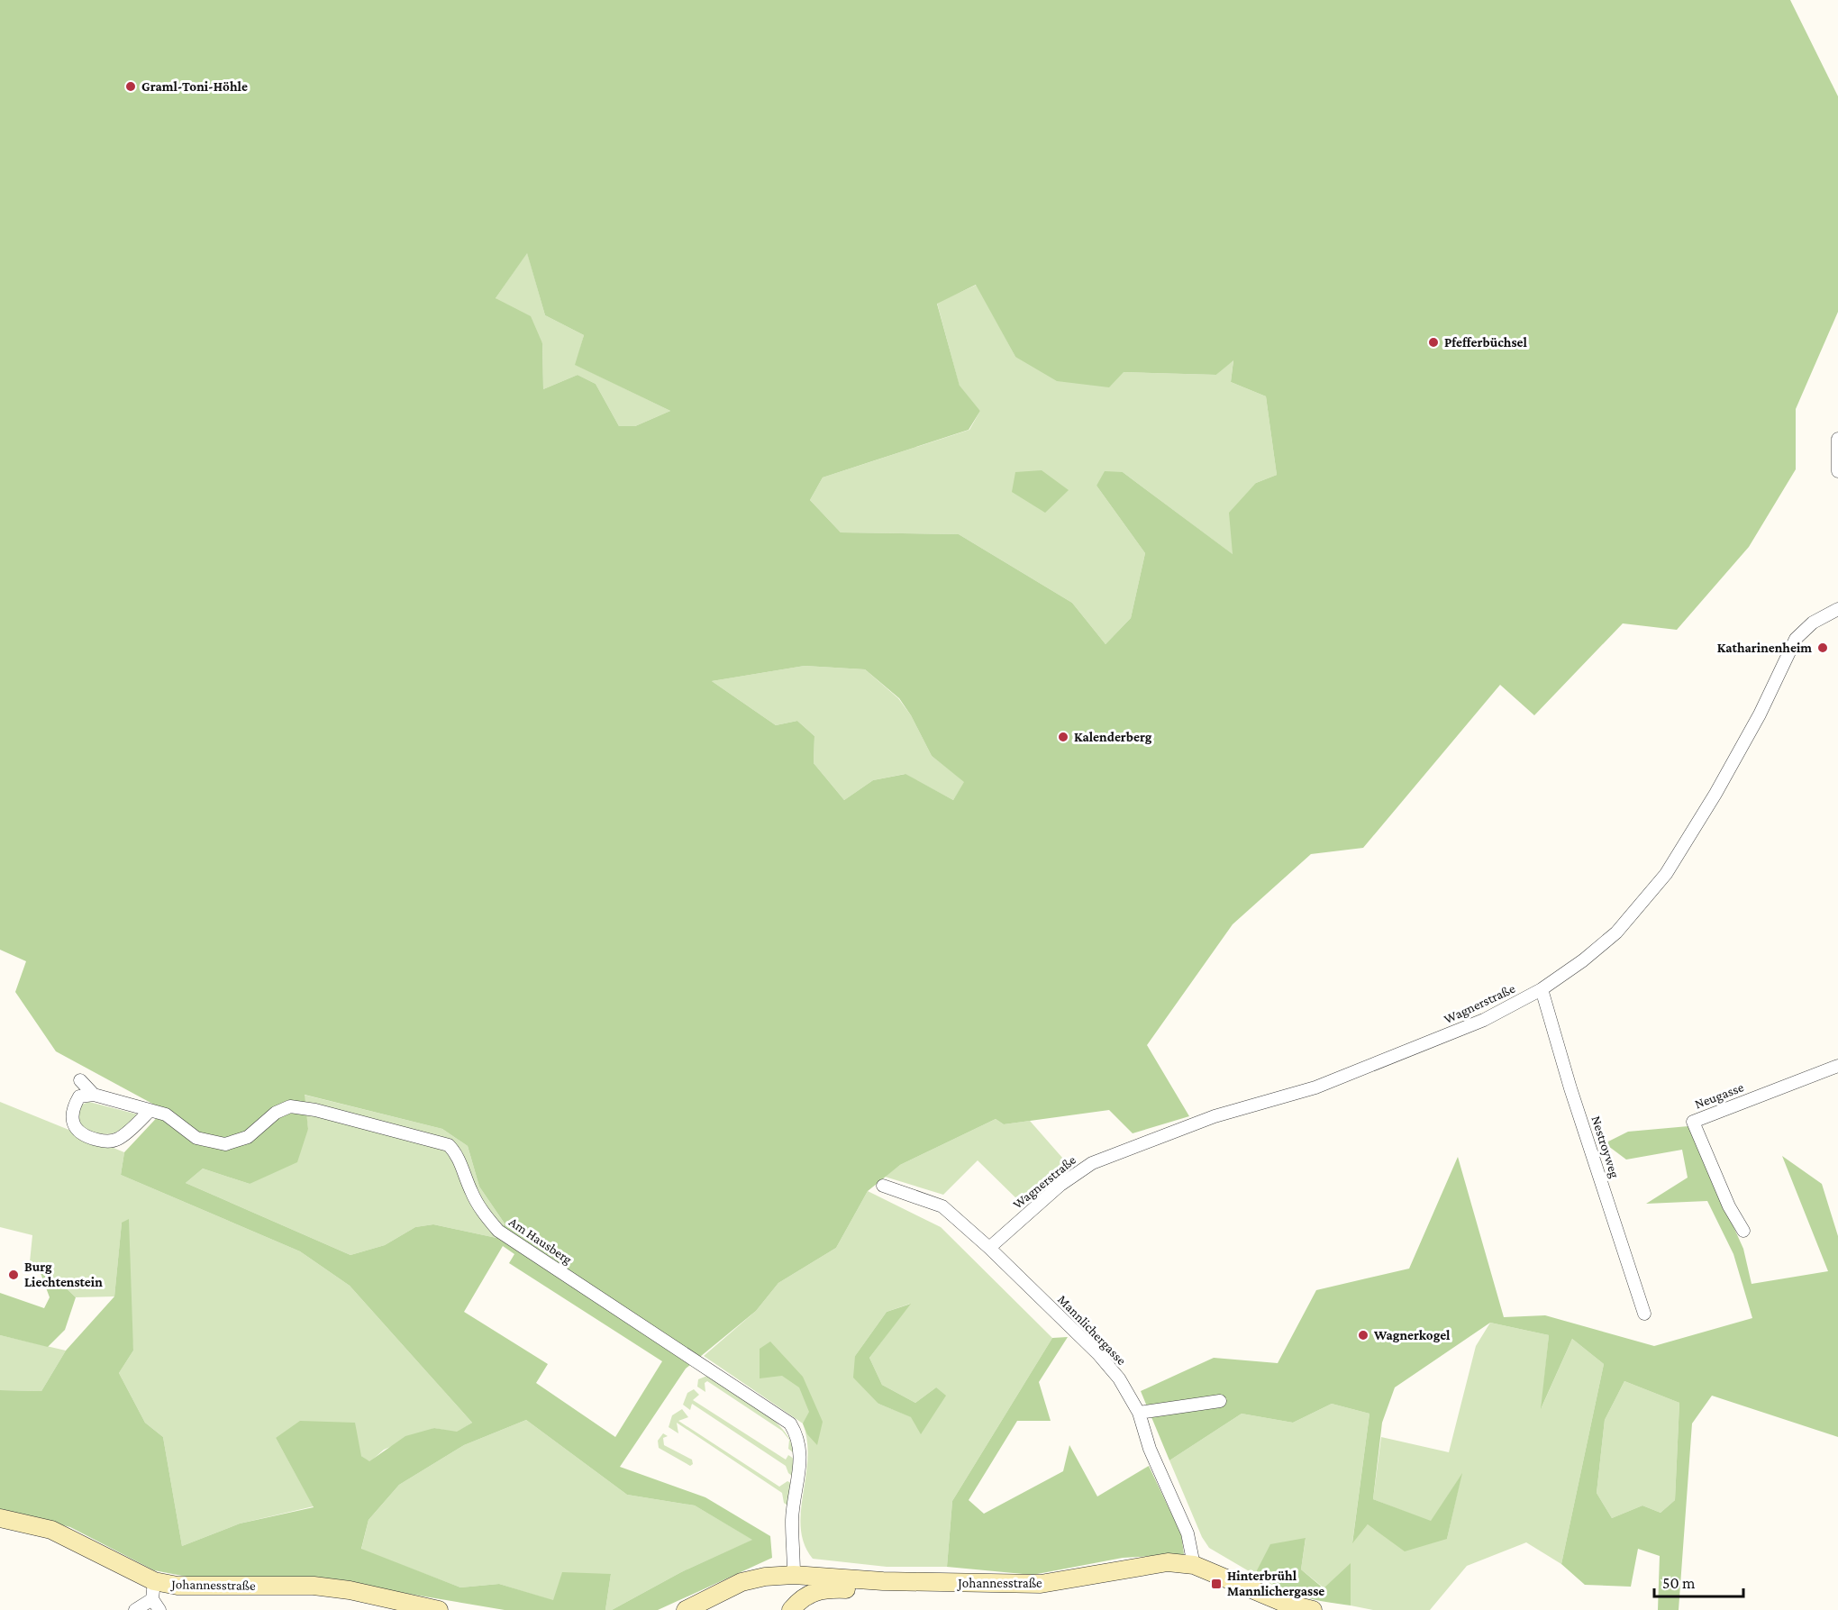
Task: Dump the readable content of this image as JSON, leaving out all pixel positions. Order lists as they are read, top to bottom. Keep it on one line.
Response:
{"streets":{"main road":["Johannesstraße"],"street":["Wagnerstraße","Neugasse","Nestroyweg","Am Hausberg","Mannlichergasse"]},"crossings":[["Wagnerstraße","Nestroyweg"],["Wagnerstraße","Mannlichergasse"],["Am Hausberg","Johannesstraße"],["Mannlichergasse","Johannesstraße"]],"places":{"other":["Graml-Toni-Höhle","Pfefferbüchsel","Katharinenheim","Kalenderberg","Burg Liechtenstein","Wagnerkogel"],"transit":["Hinterbrühl Mannlichergasse"]},"scale_bar":"50 m"}
